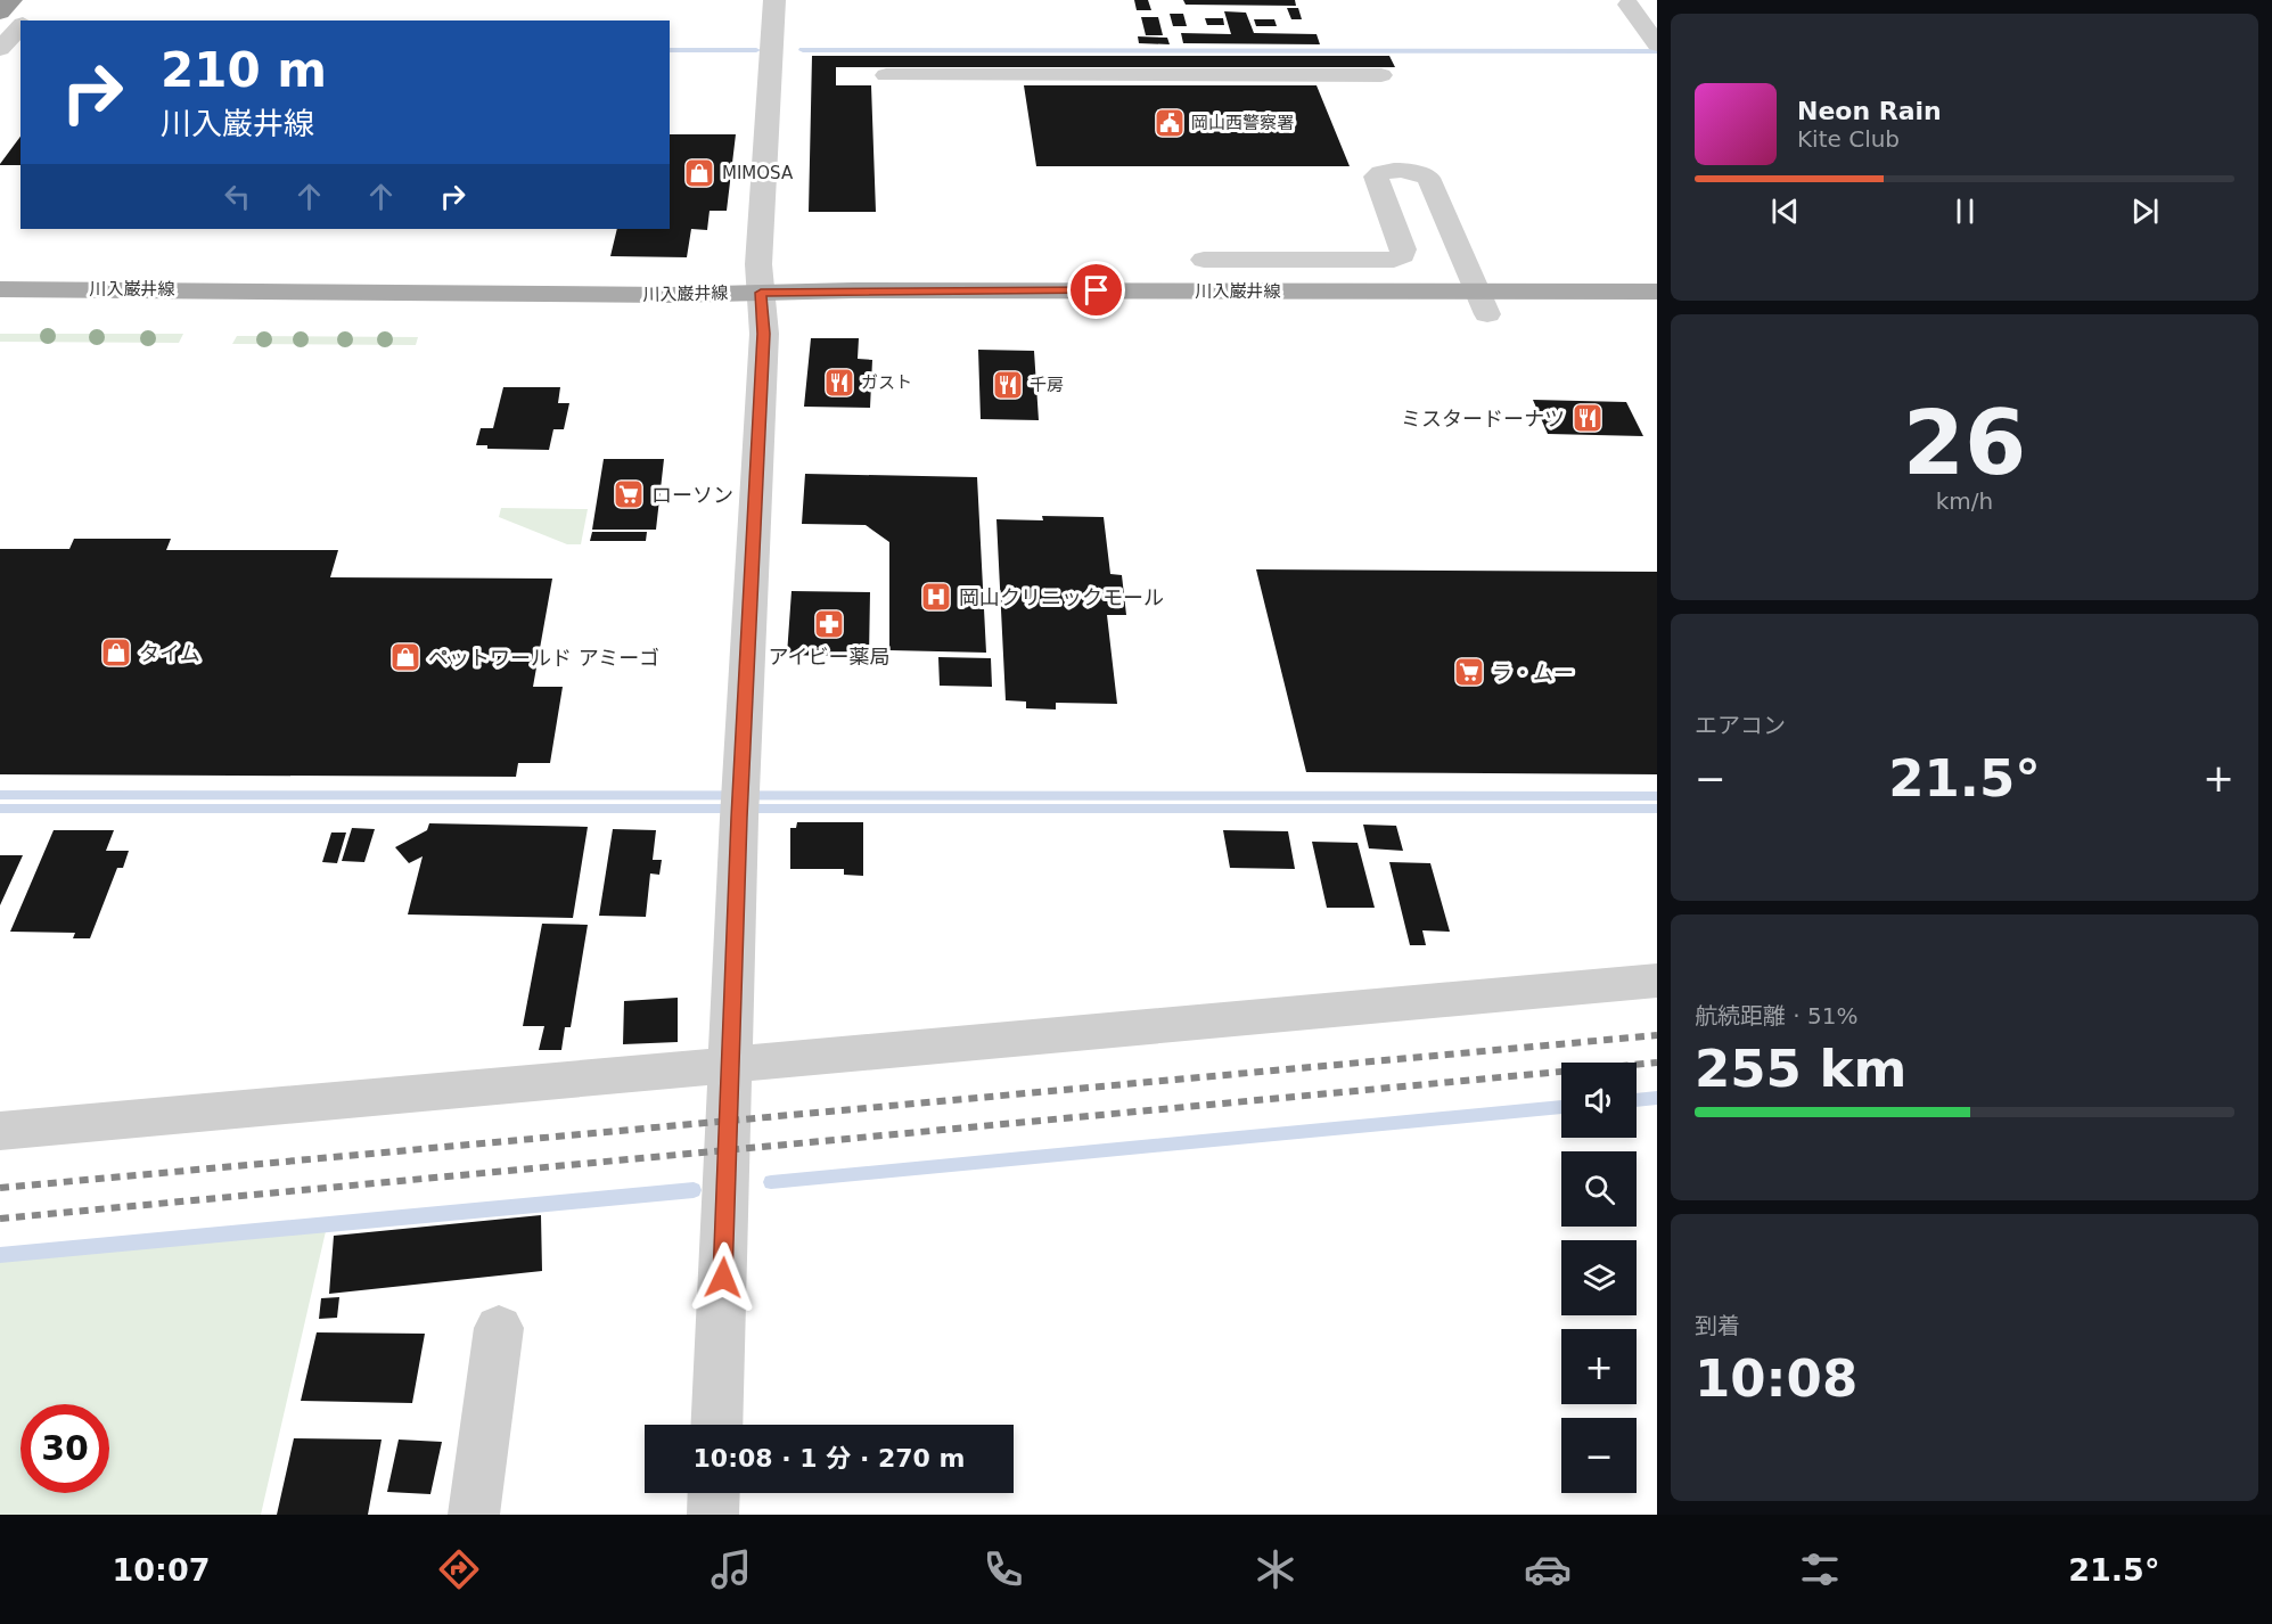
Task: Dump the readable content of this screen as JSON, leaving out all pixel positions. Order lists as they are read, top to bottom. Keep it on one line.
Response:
{"streets":{"main road":["川入巌井線"]},"places":{"public building":["岡山西警察署"],"shop":["MIMOSA","タイム","ペットワールド アミーゴ"],"restaurant":["ガスト","千房","ミスタードーナツ"],"supermarket":["ローソン","ラ・ムー"],"hospital":["岡山クリニックモール"],"pharmacy":["アイビー薬局"]},"page":{"turn":["210 m","川入巌井線"],"song":["Neon Rain","Kite Club"],"tile":[["26","km/h"],"エアコン",["航続距離 · 51%","255 km"],["到着","10:08"]],"heat":["−","21.5°","+"],"map_buttons":["+","−"],"limit":"30","trip":"10:08 · 1 分 · 270 m","tabs":["10:07","21.5°"]}}
